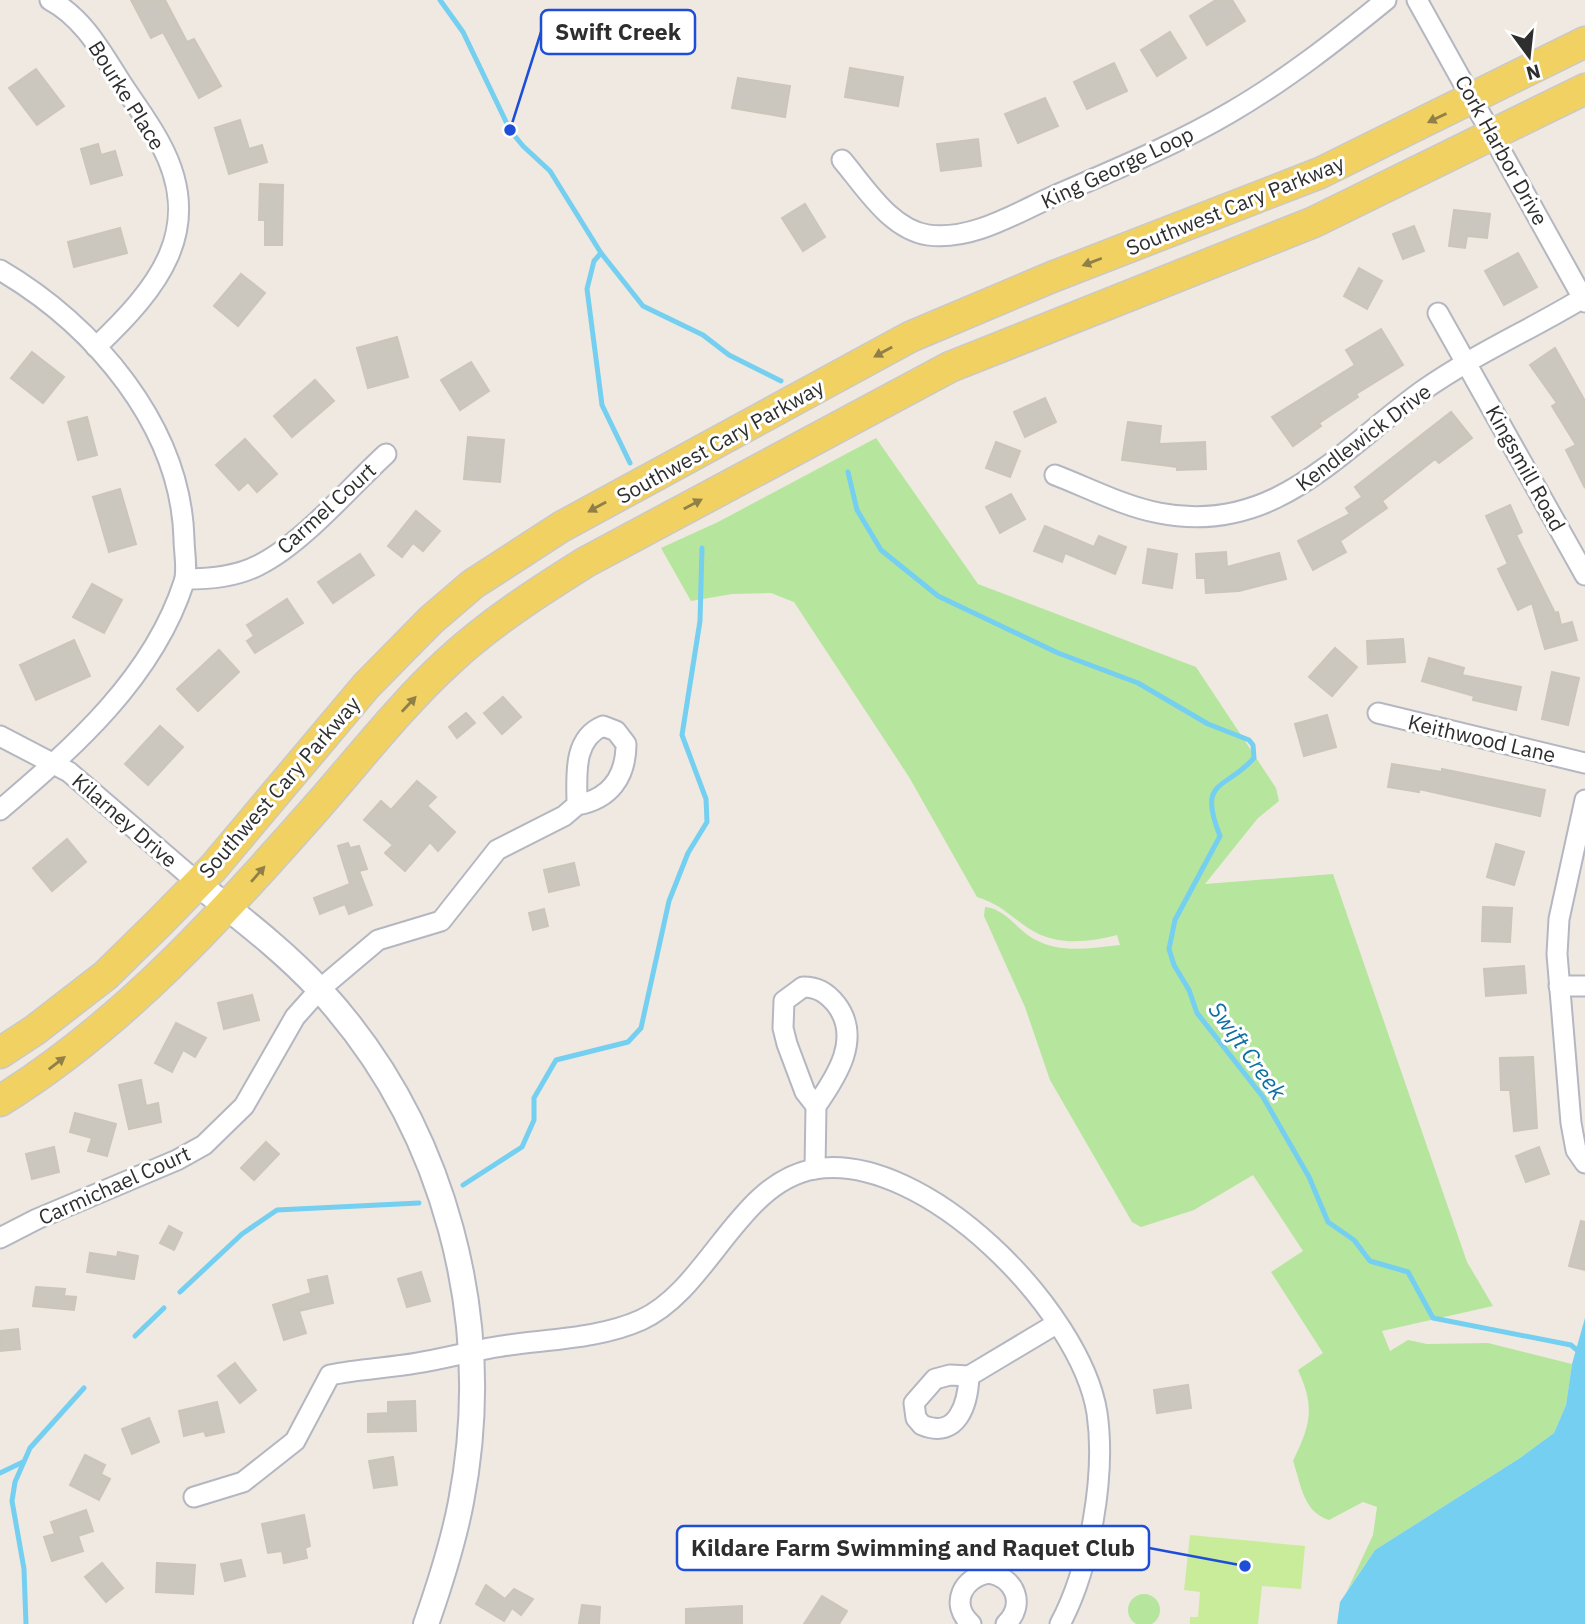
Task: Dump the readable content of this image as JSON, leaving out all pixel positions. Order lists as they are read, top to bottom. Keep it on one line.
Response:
{"streets":{"main road":["Southwest Cary Parkway"],"street":["Bourke Place","Cork Harbor Drive","King George Loop","Kendlewick Drive","Kingsmill Road","Carmel Court","Keithwood Lane","Kilarney Drive","Carmichael Court"]},"crossings":[["Cork Harbor Drive","Southwest Cary Parkway"],["Cork Harbor Drive","Kendlewick Drive"],["Southwest Cary Parkway","Kilarney Drive"],["Kendlewick Drive","Kingsmill Road"]],"water":["Swift Creek"],"places":["Swift Creek","Kildare Farm Swimming and Raquet Club"],"north":"bottom"}
